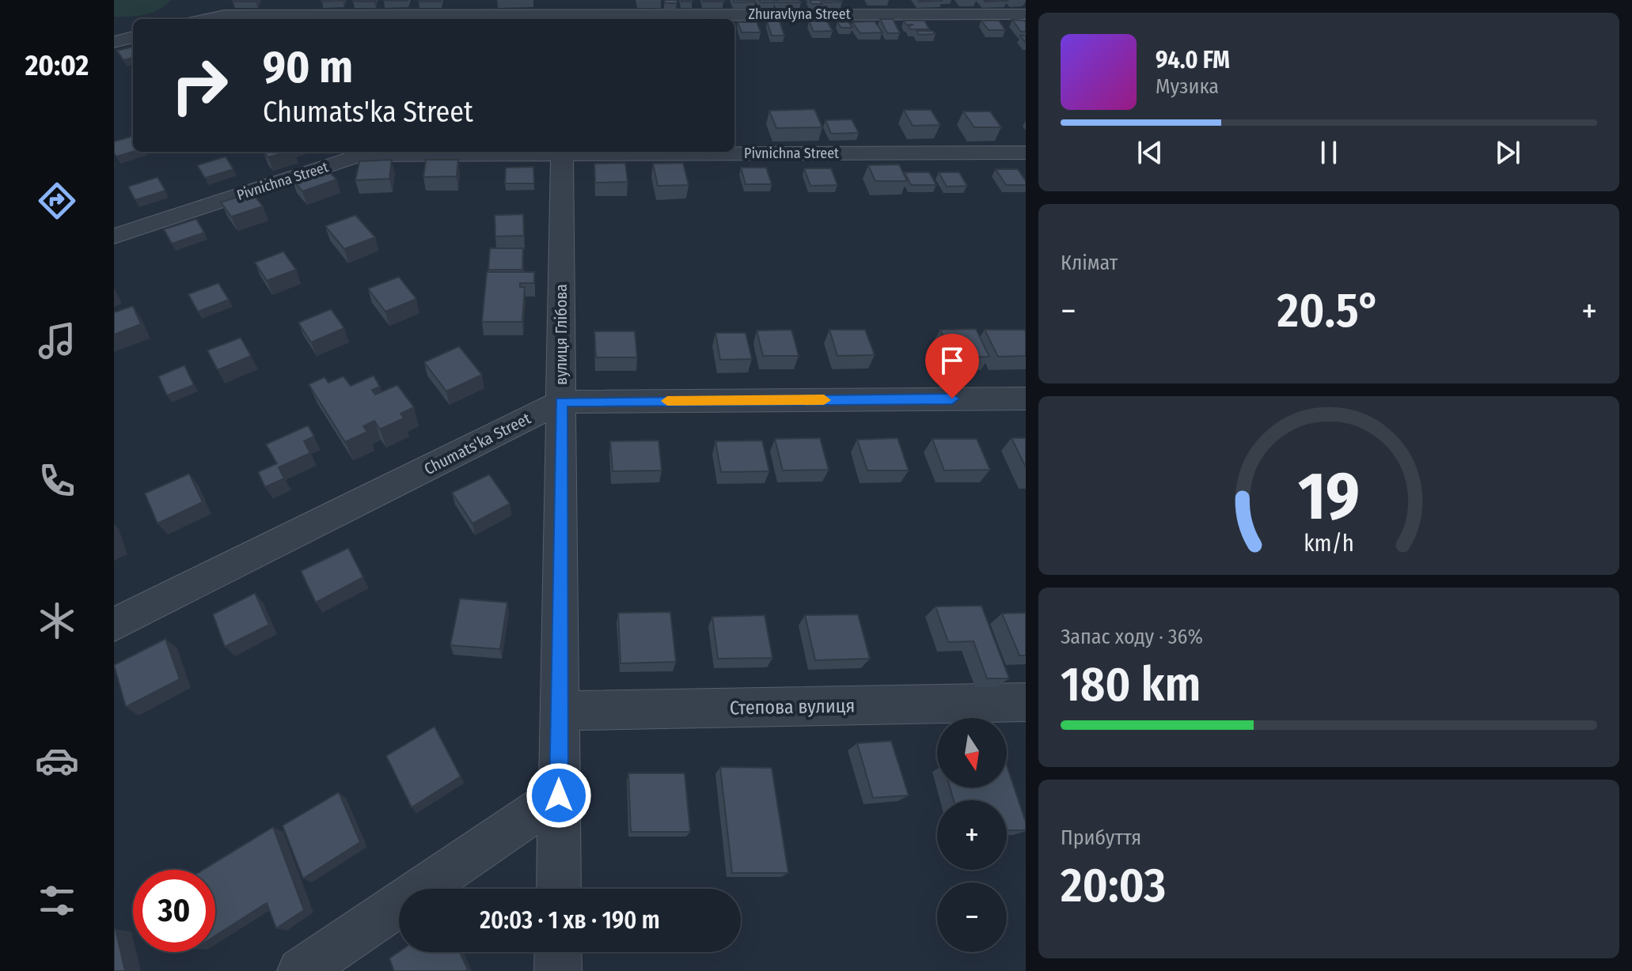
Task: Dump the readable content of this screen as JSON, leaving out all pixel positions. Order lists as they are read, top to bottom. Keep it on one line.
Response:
{"streets":{"street":["Zhuravlyna Street","Pivnichna Street","вулиця Глібова","Chumats'ka Street","Степова вулиця"]},"crossings":[["Pivnichna Street","вулиця Глібова"],["вулиця Глібова","Chumats'ka Street"],["вулиця Глібова","Степова вулиця"]],"north":"bottom","page":{"tabs":"20:02","turn":["90 m","Chumats'ka Street"],"song":["94.0 FM","Музика"],"tile":["Клімат",["Запас ходу · 36%","180 km"],["Прибуття","20:03"]],"heat":["−","20.5°","+"],"map_buttons":["+","−"],"limit":"30","trip":"20:03 · 1 хв · 190 m","gauge":["19","km/h"]}}
